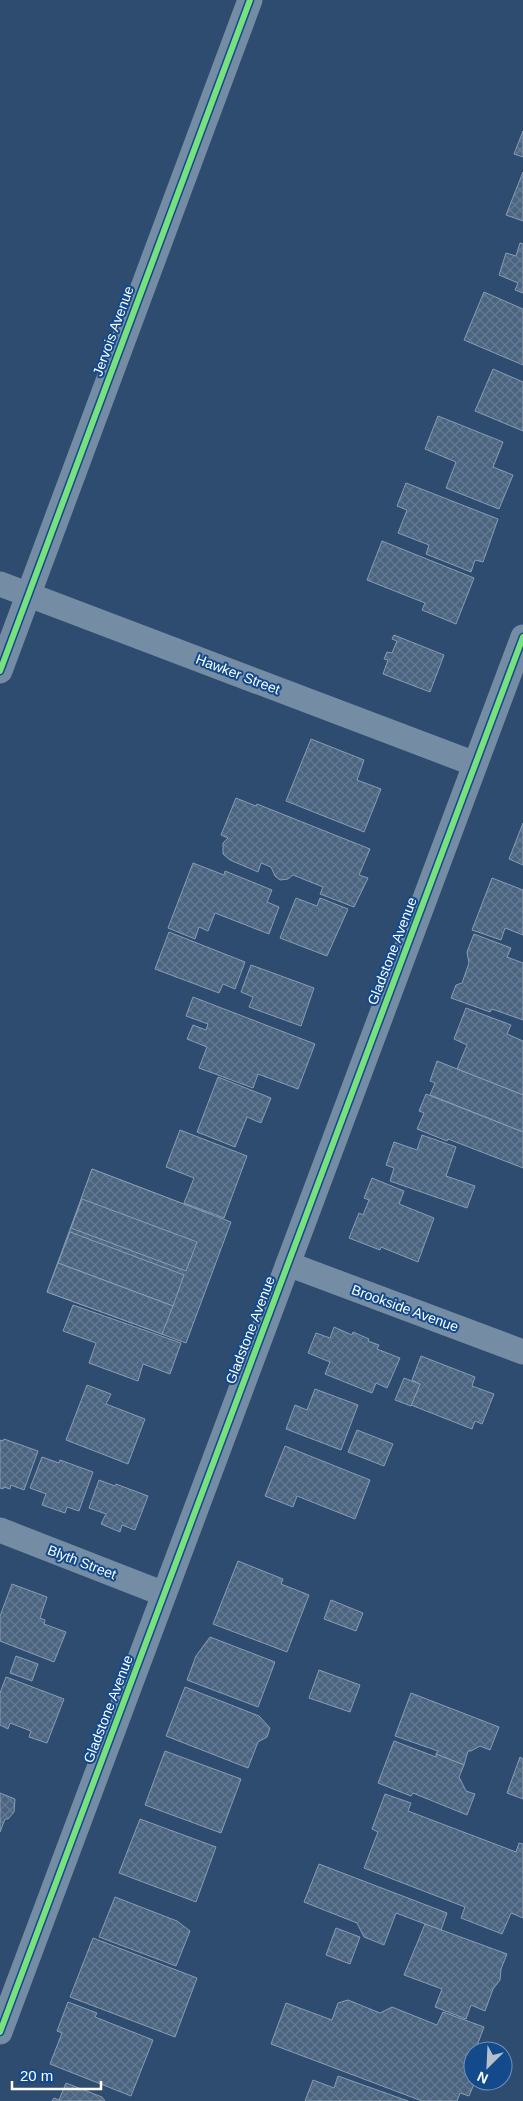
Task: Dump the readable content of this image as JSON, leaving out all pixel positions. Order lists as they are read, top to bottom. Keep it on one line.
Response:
{"streets":{"street":["Jervois Avenue","Hawker Street","Gladstone Avenue","Brookside Avenue","Blyth Street"]},"crossings":[["Jervois Avenue","Hawker Street"],["Hawker Street","Gladstone Avenue"],["Gladstone Avenue","Brookside Avenue"],["Gladstone Avenue","Blyth Street"]],"scale_bar":"20 m","north":"bottom left"}
